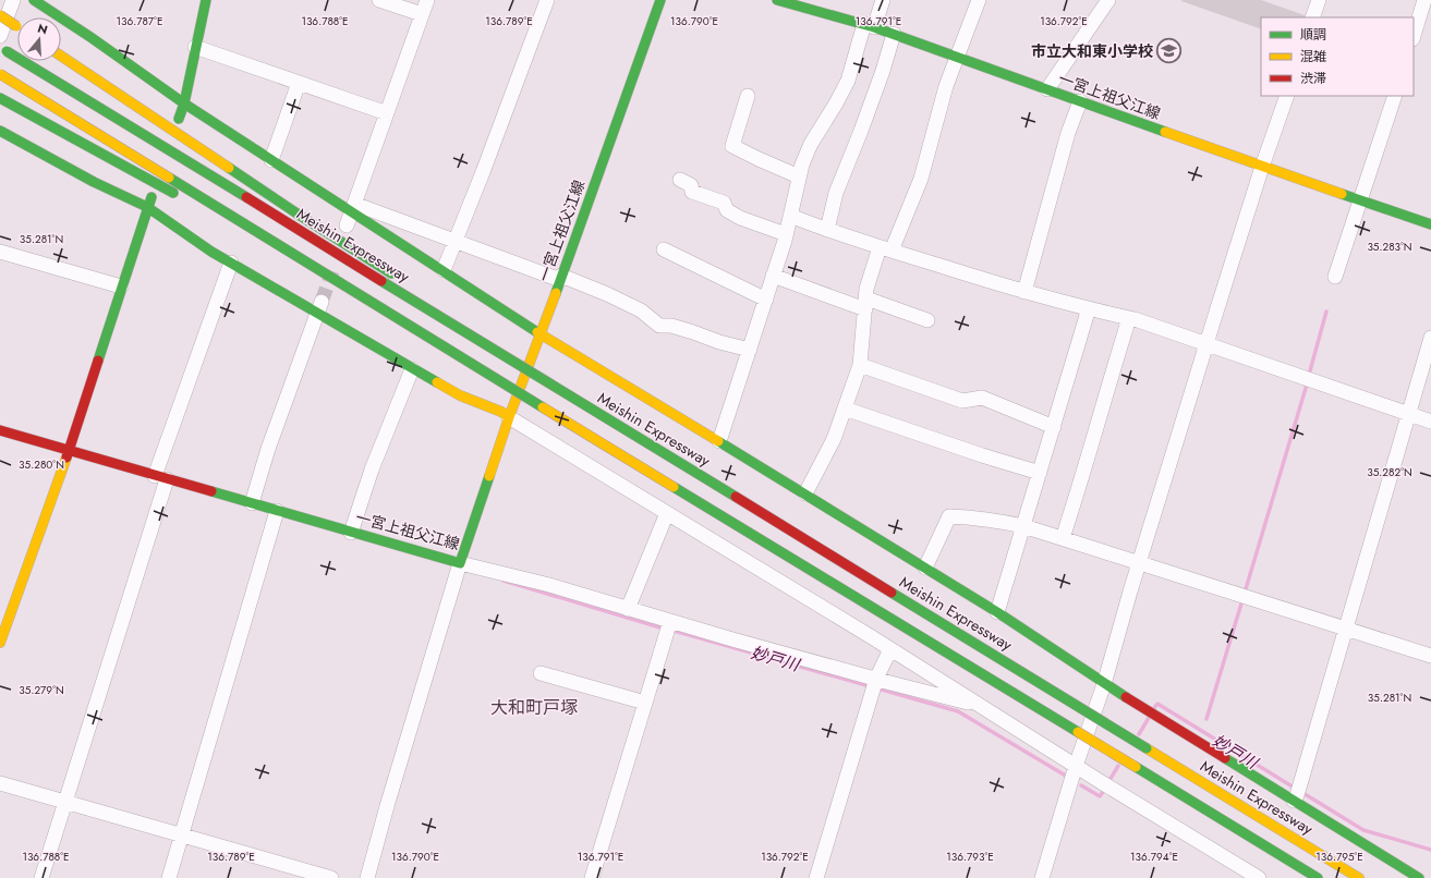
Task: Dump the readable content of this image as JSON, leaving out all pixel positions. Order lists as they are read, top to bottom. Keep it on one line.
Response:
{"streets":{"main road":["一宮上祖父江線","Meishin Expressway"]},"districts":["大和町戸塚"],"water":["妙戸川"],"places":{"school or university":["市立大和東小学校"]},"legend":["順調","混雑","渋滞"],"north":"top","coordinates":["136.787°E","136.788°E","136.789°E","136.790°E","136.791°E","136.792°E","35.281°N","35.283°N","35.280°N","35.282°N","35.279°N","136.793°E","136.794°E","136.795°E"]}
